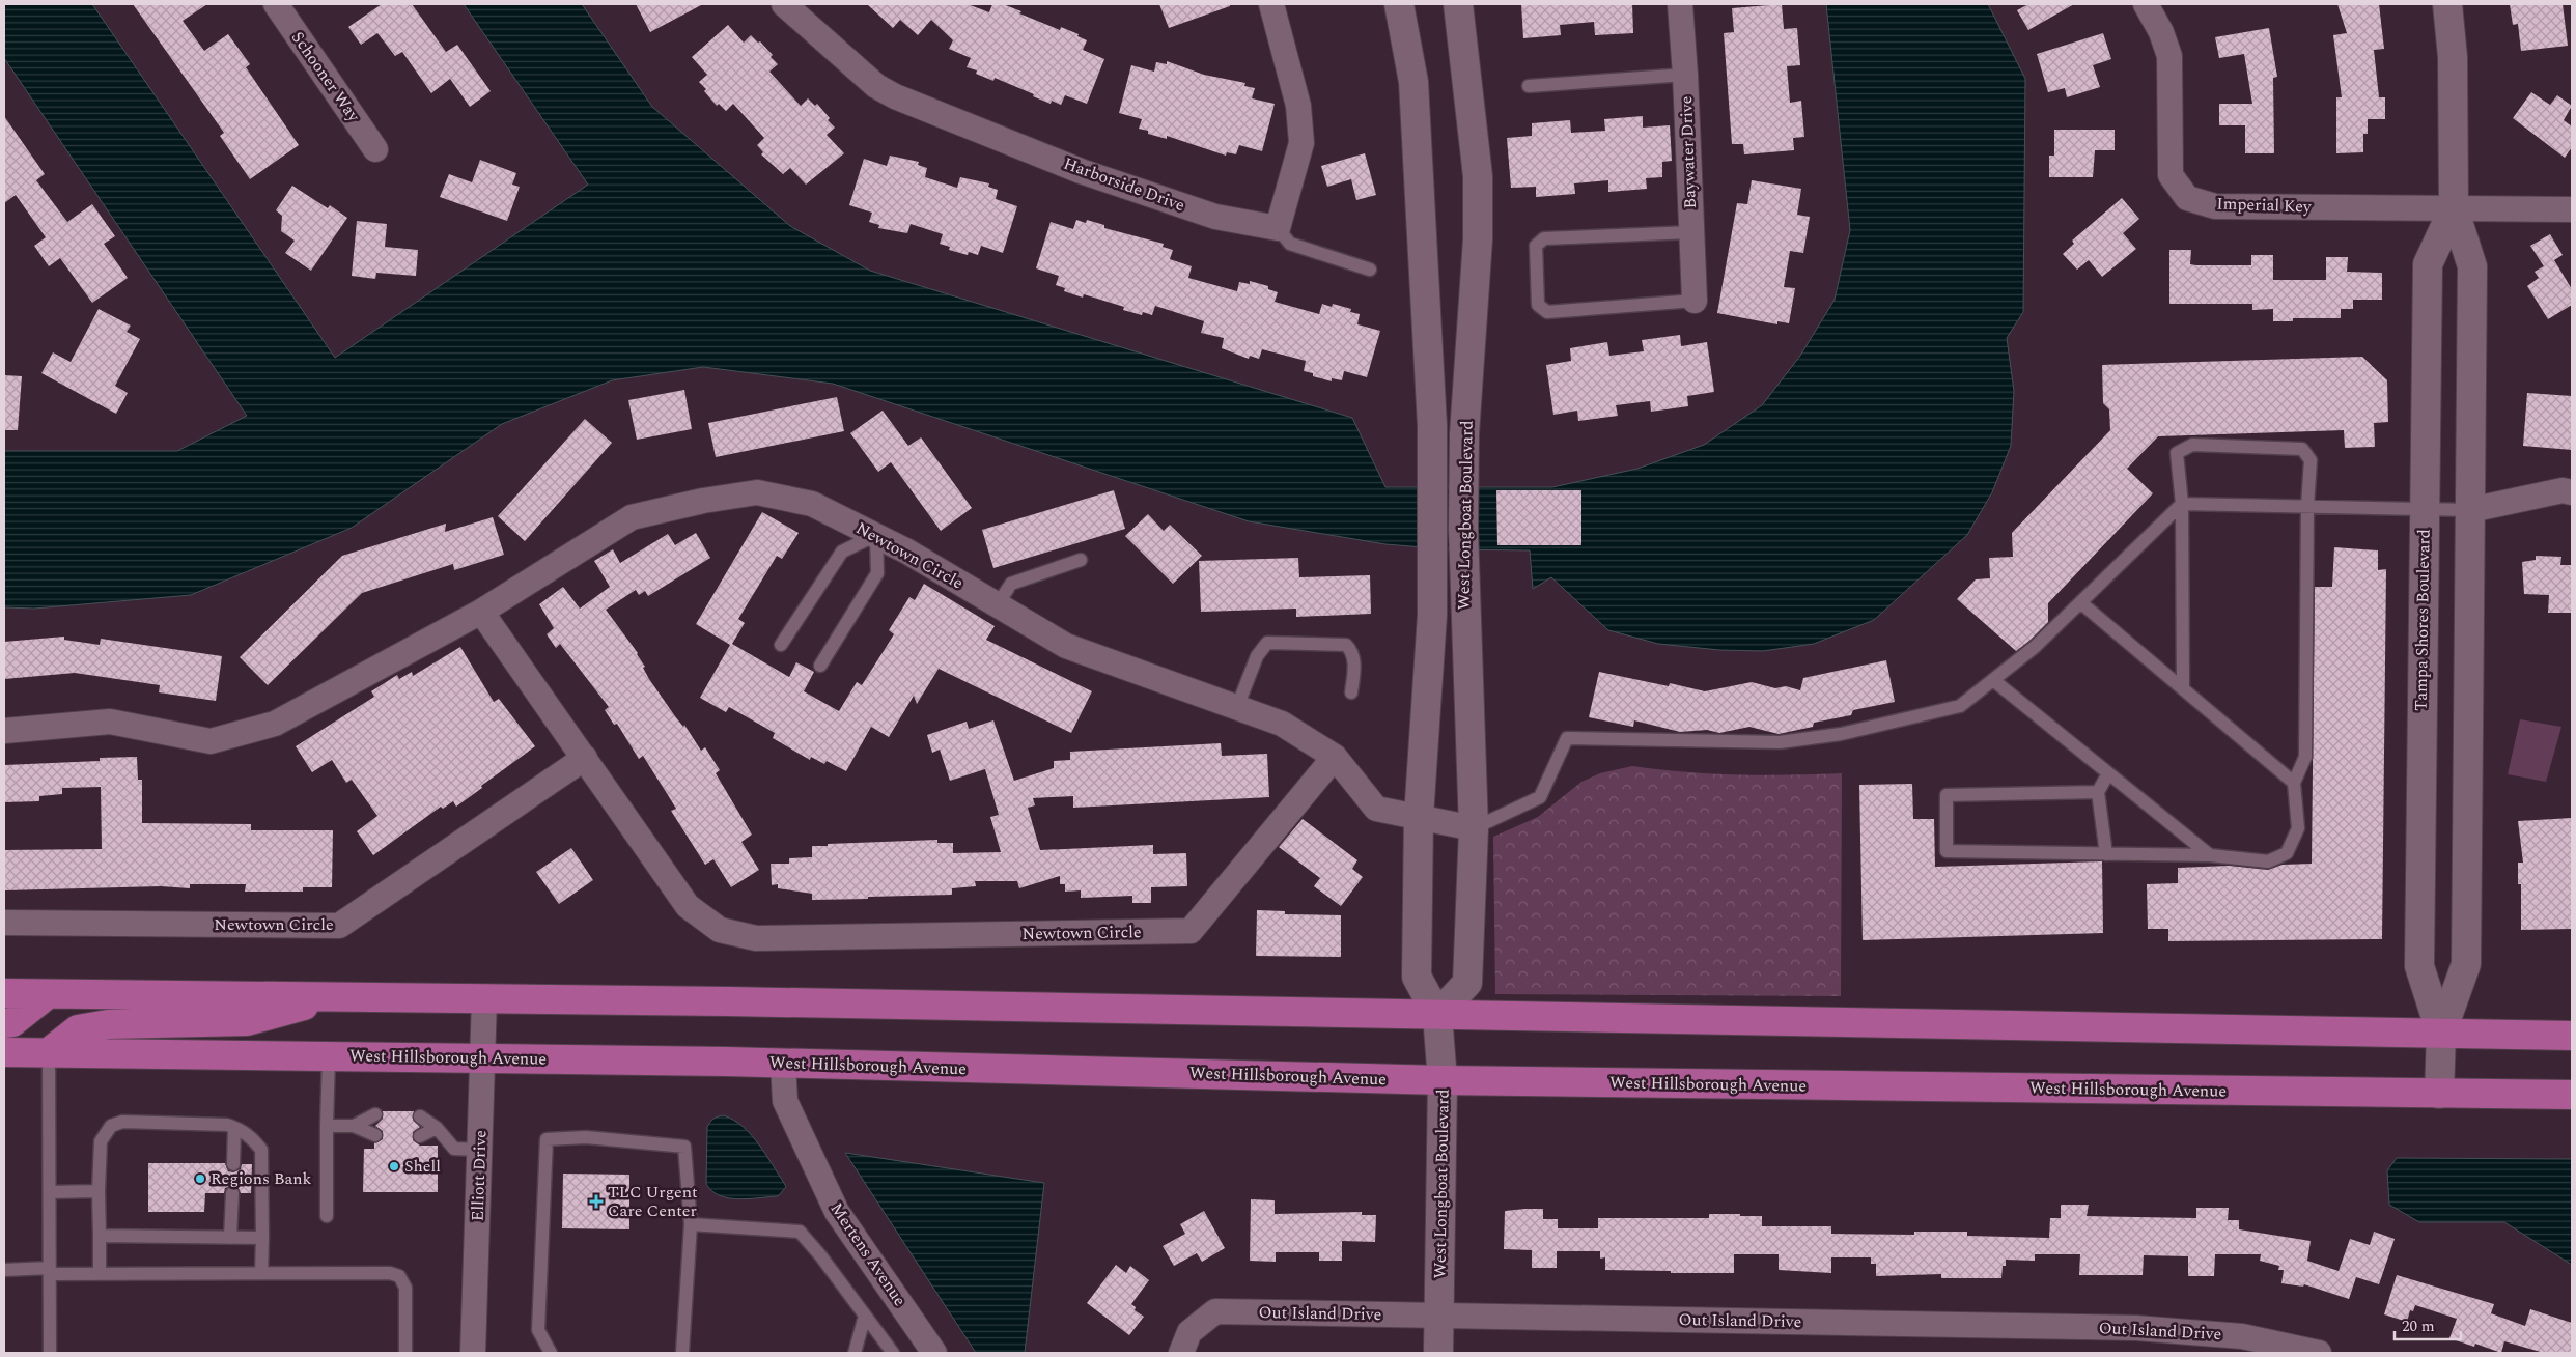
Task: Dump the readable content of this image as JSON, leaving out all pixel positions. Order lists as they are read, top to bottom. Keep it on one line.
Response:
{"streets":{"main road":["West Hillsborough Avenue"],"street":["Schooner Way","Baywater Drive","Harborside Drive","Imperial Key","West Longboat Boulevard","Newtown Circle","Tampa Shores Boulevard","Elliott Drive","Mertens Avenue","Out Island Drive"]},"crossings":[["Imperial Key","Tampa Shores Boulevard"],["West Longboat Boulevard","Newtown Circle"],["West Longboat Boulevard","West Hillsborough Avenue"],["West Longboat Boulevard","Out Island Drive"],["Tampa Shores Boulevard","West Hillsborough Avenue"],["West Hillsborough Avenue","Elliott Drive"],["West Hillsborough Avenue","Mertens Avenue"]],"places":{"other":["Shell","Regions Bank"],"health":["TLC Urgent Care Center"]},"scale_bar":"20 m"}
